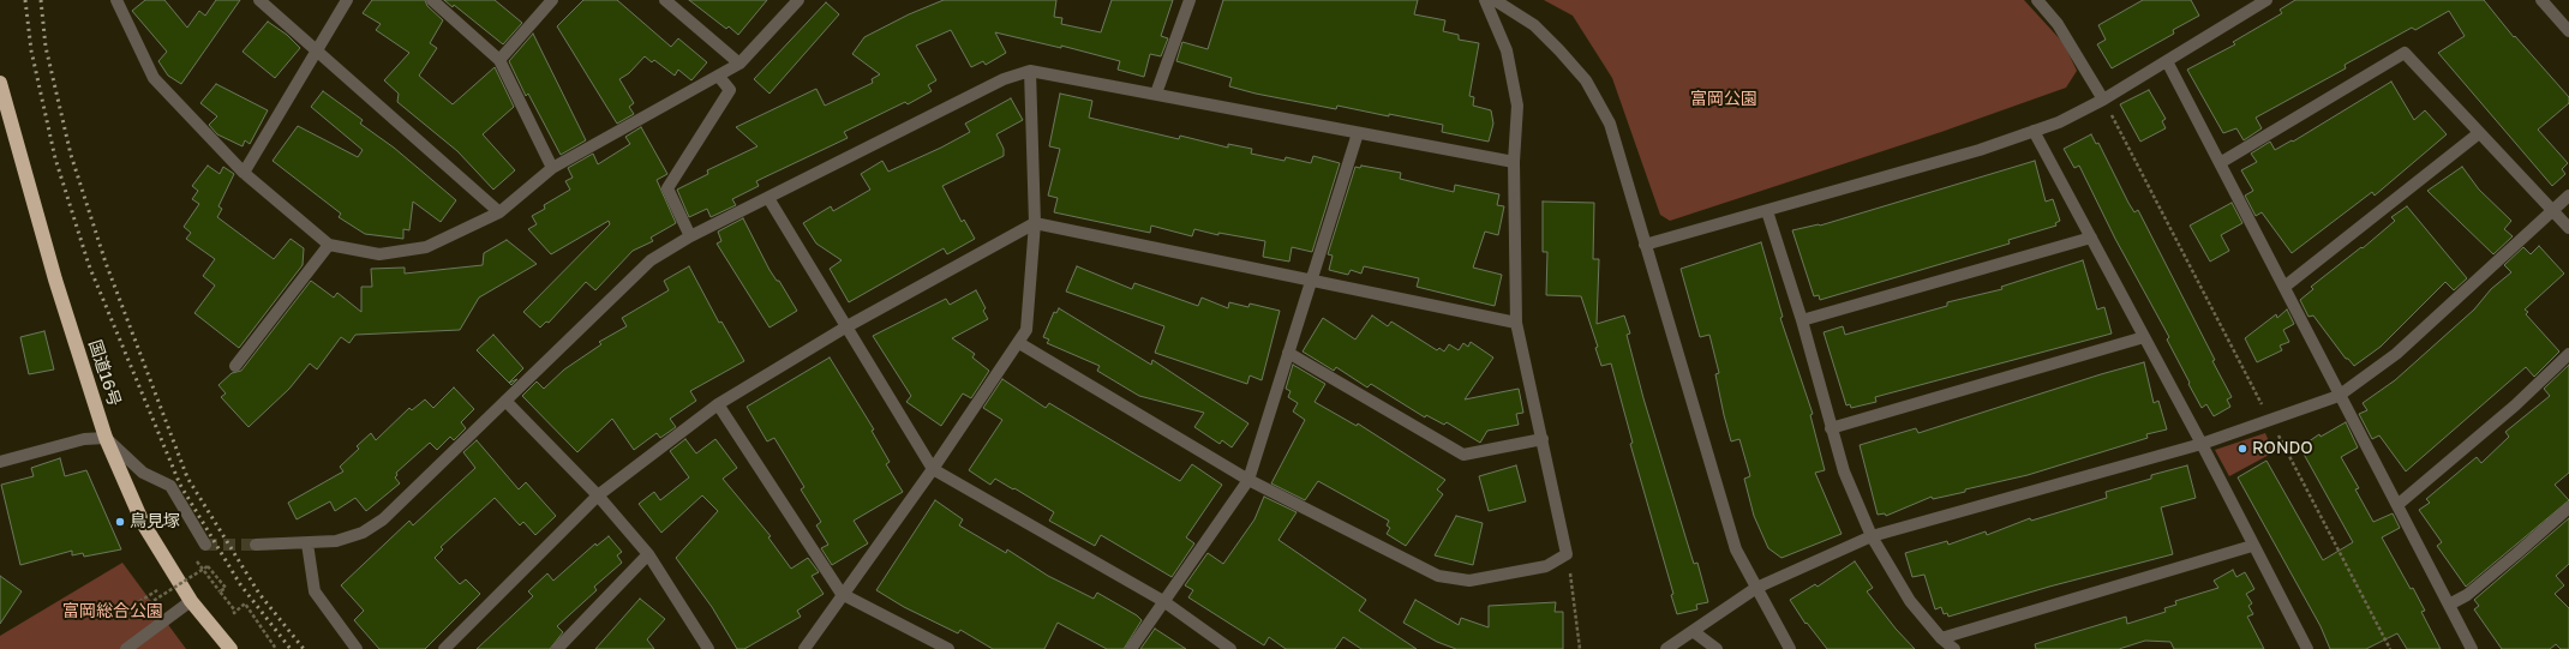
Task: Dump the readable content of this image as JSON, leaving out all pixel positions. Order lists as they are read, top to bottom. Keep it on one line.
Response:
{"streets":{"highway":["国道16号"]},"parks":["富岡公園","富岡総合公園"],"places":["RONDO","鳥見塚"]}
